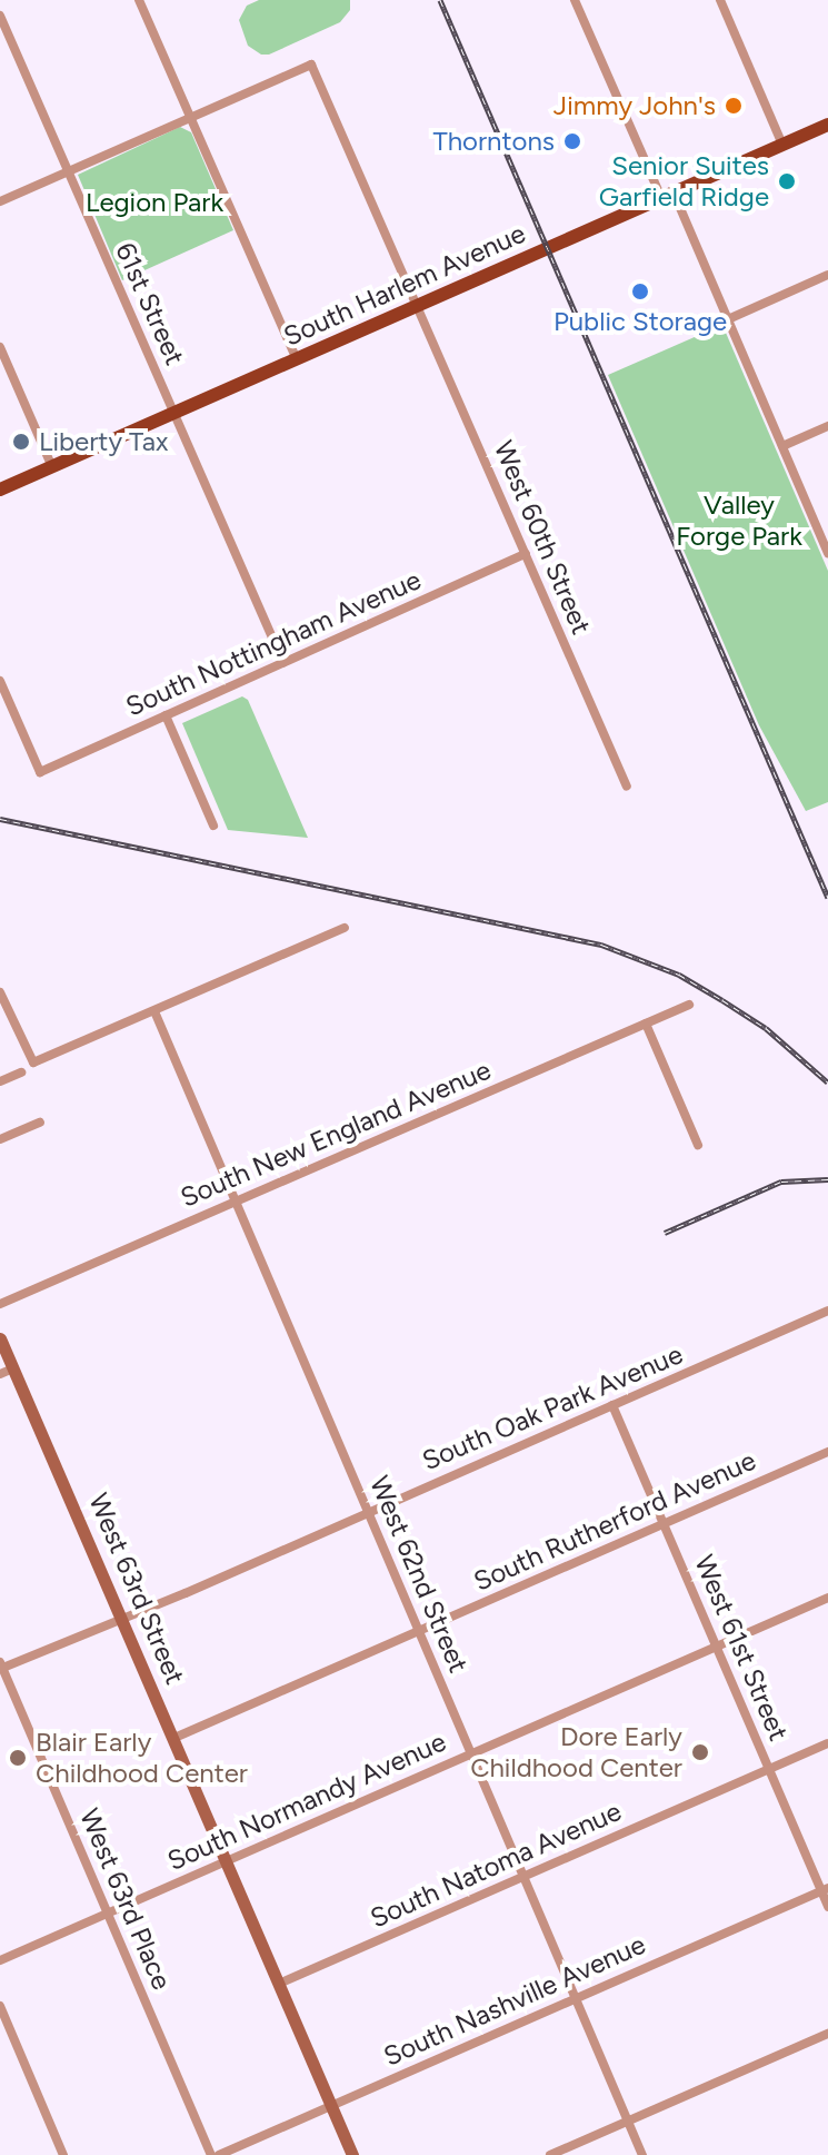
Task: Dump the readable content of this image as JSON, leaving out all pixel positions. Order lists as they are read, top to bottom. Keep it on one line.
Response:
{"streets":{"main road":["South Harlem Avenue","West 63rd Street"],"street":["61st Street","West 60th Street","South Nottingham Avenue","South New England Avenue","South Oak Park Avenue","South Rutherford Avenue","West 62nd Street","West 61st Street","South Normandy Avenue","South Natoma Avenue","West 63rd Place","South Nashville Avenue"]},"crossings":[["South Harlem Avenue","61st Street"],["South Harlem Avenue","West 60th Street"],["West 60th Street","South Nottingham Avenue"],["South New England Avenue","West 62nd Street"],["South Oak Park Avenue","West 62nd Street"],["South Oak Park Avenue","West 63rd Street"],["South Oak Park Avenue","West 61st Street"],["South Oak Park Avenue","West 63rd Place"],["South Rutherford Avenue","West 62nd Street"],["South Rutherford Avenue","West 63rd Street"],["South Rutherford Avenue","West 61st Street"],["West 62nd Street","South Normandy Avenue"],["West 62nd Street","South Natoma Avenue"],["West 62nd Street","South Nashville Avenue"],["West 63rd Street","South Normandy Avenue"],["West 63rd Street","South Natoma Avenue"],["West 63rd Street","South Nashville Avenue"],["West 61st Street","South Normandy Avenue"],["West 61st Street","South Natoma Avenue"],["West 61st Street","South Nashville Avenue"],["South Normandy Avenue","West 63rd Place"]],"parks":["Legion Park","Valley Forge Park"],"places":["Jimmy John's","Thorntons","Senior Suites Garfield Ridge","Public Storage","Liberty Tax","Dore Early Childhood Center","Blair Early Childhood Center"]}
